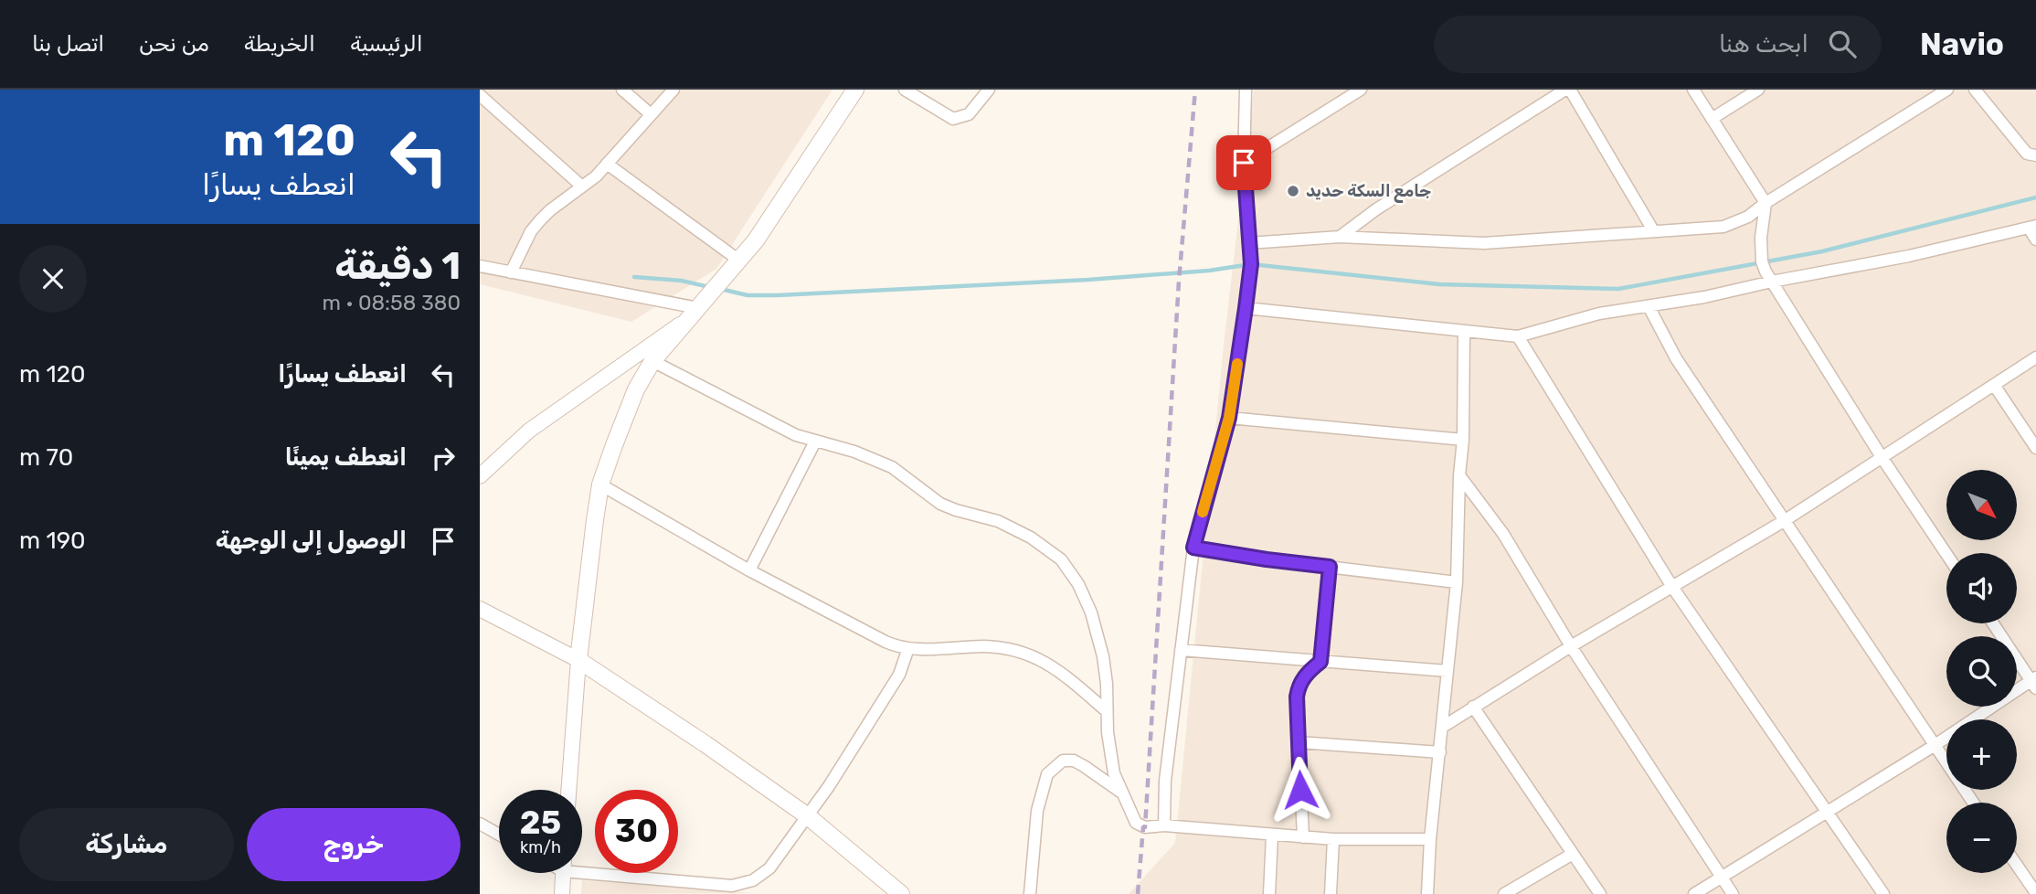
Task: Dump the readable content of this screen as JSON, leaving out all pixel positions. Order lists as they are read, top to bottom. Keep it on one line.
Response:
{"places":["جامع السكة حديد"],"north":"bottom right","page":{"header":"Navio","search":"ابحث هنا","nav":["الرئيسية","الخريطة","من نحن","اتصل بنا"],"turn":["120 m","انعطف يسارًا"],"heading":["1 دقيقة","380 m · 08:58"],"list":[{"name":"انعطف يسارًا","value":"120 m"},{"name":"انعطف يمينًا","value":"70 m"},{"name":"الوصول إلى الوجهة","value":"190 m"}],"map_buttons":["+","−"],"speed":"25 km/h","limit":"30","buttons":["خروج","مشاركة"]}}
